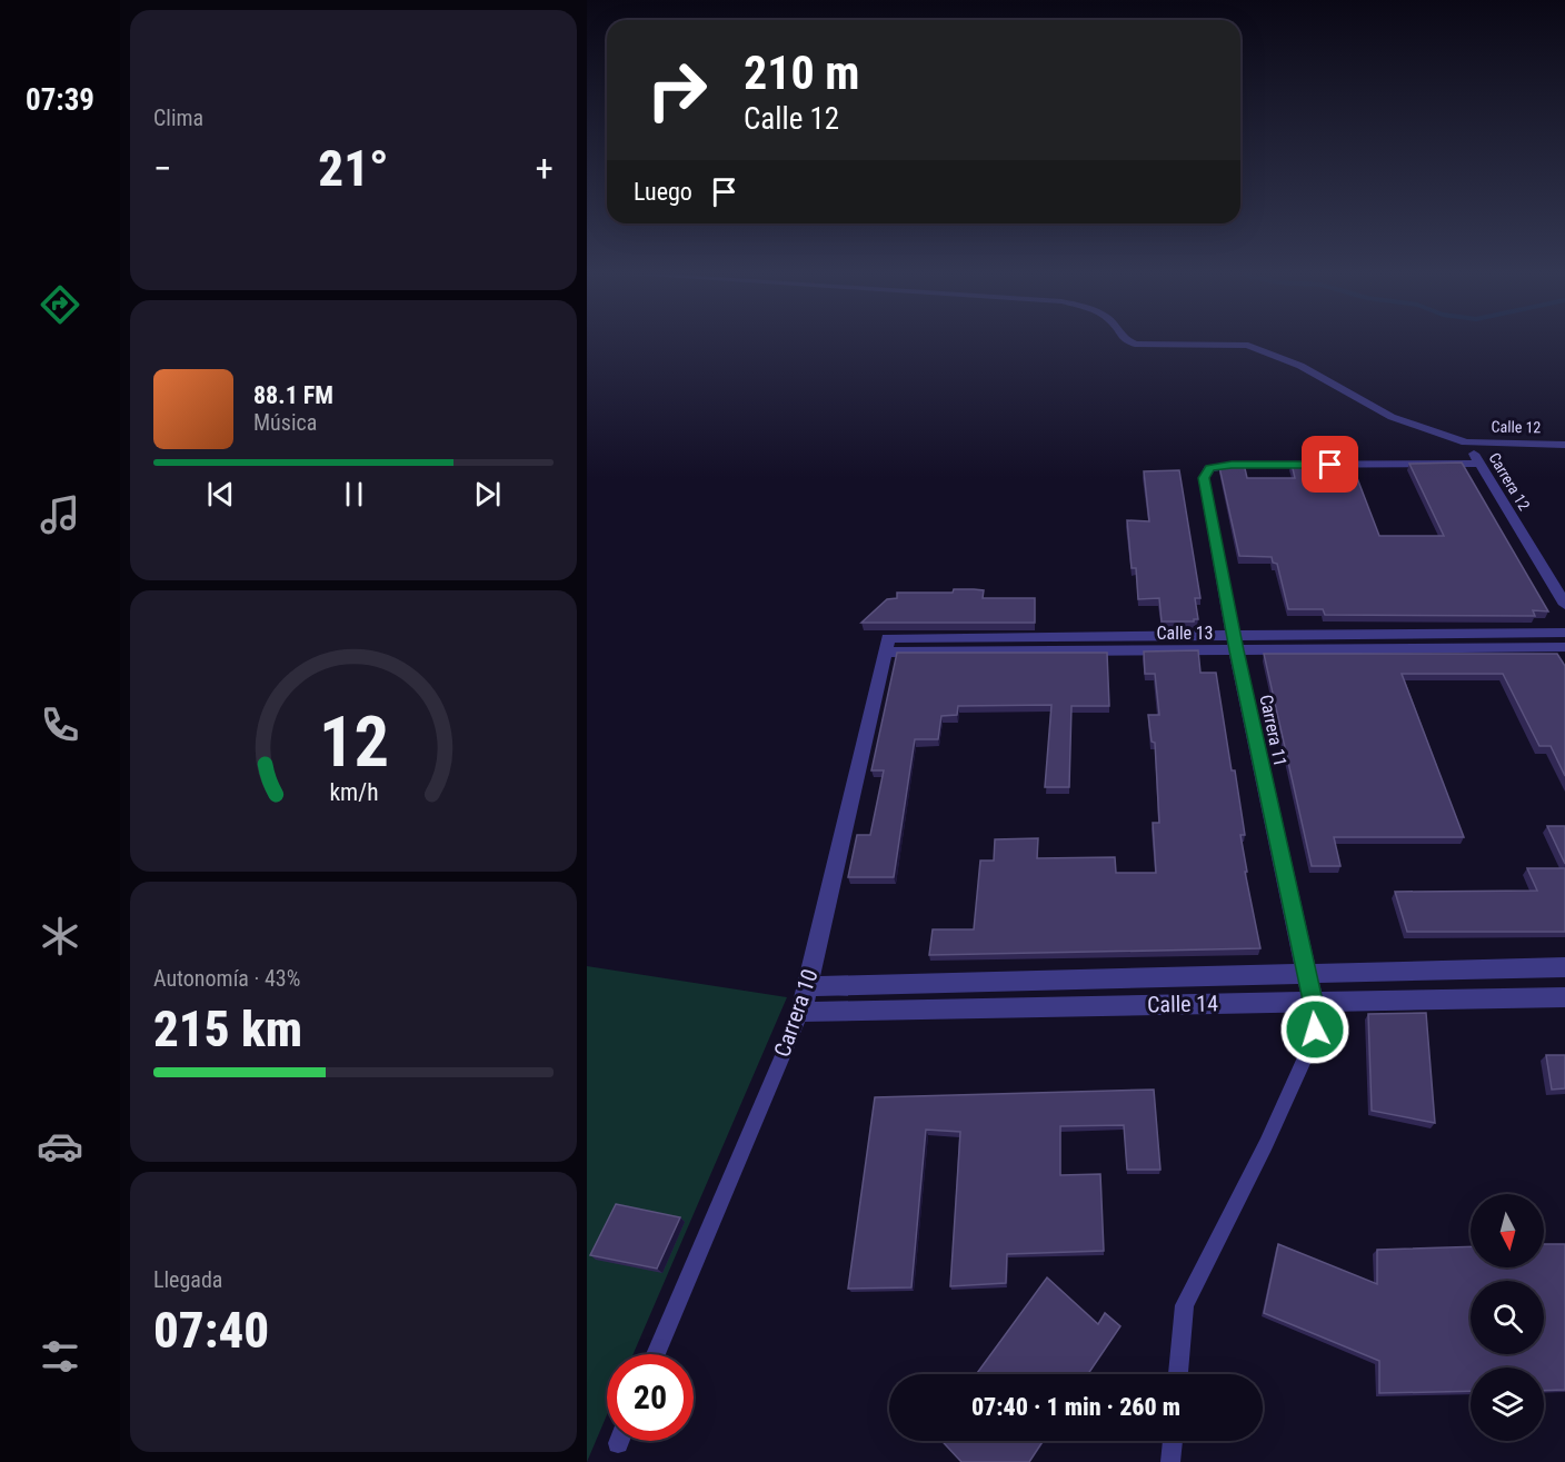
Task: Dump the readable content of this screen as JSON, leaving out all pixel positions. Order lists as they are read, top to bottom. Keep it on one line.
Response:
{"streets":{"street":["Calle 12","Carrera 12","Calle 13","Carrera 11","Calle 14","Carrera 10"]},"crossings":[["Calle 12","Carrera 12"],["Carrera 12","Carrera 11"],["Calle 13","Carrera 11"],["Calle 13","Carrera 10"],["Carrera 11","Calle 14"],["Calle 14","Carrera 10"]],"north":"bottom","page":{"tabs":"07:39","tile":["Clima",["Autonomía · 43%","215 km"],["Llegada","07:40"]],"turn":["210 m","Calle 12"],"heat":["−","21°","+"],"then":"Luego","song":["88.1 FM","Música"],"limit":"20","trip":"07:40 · 1 min · 260 m","gauge":["12","km/h"]}}
